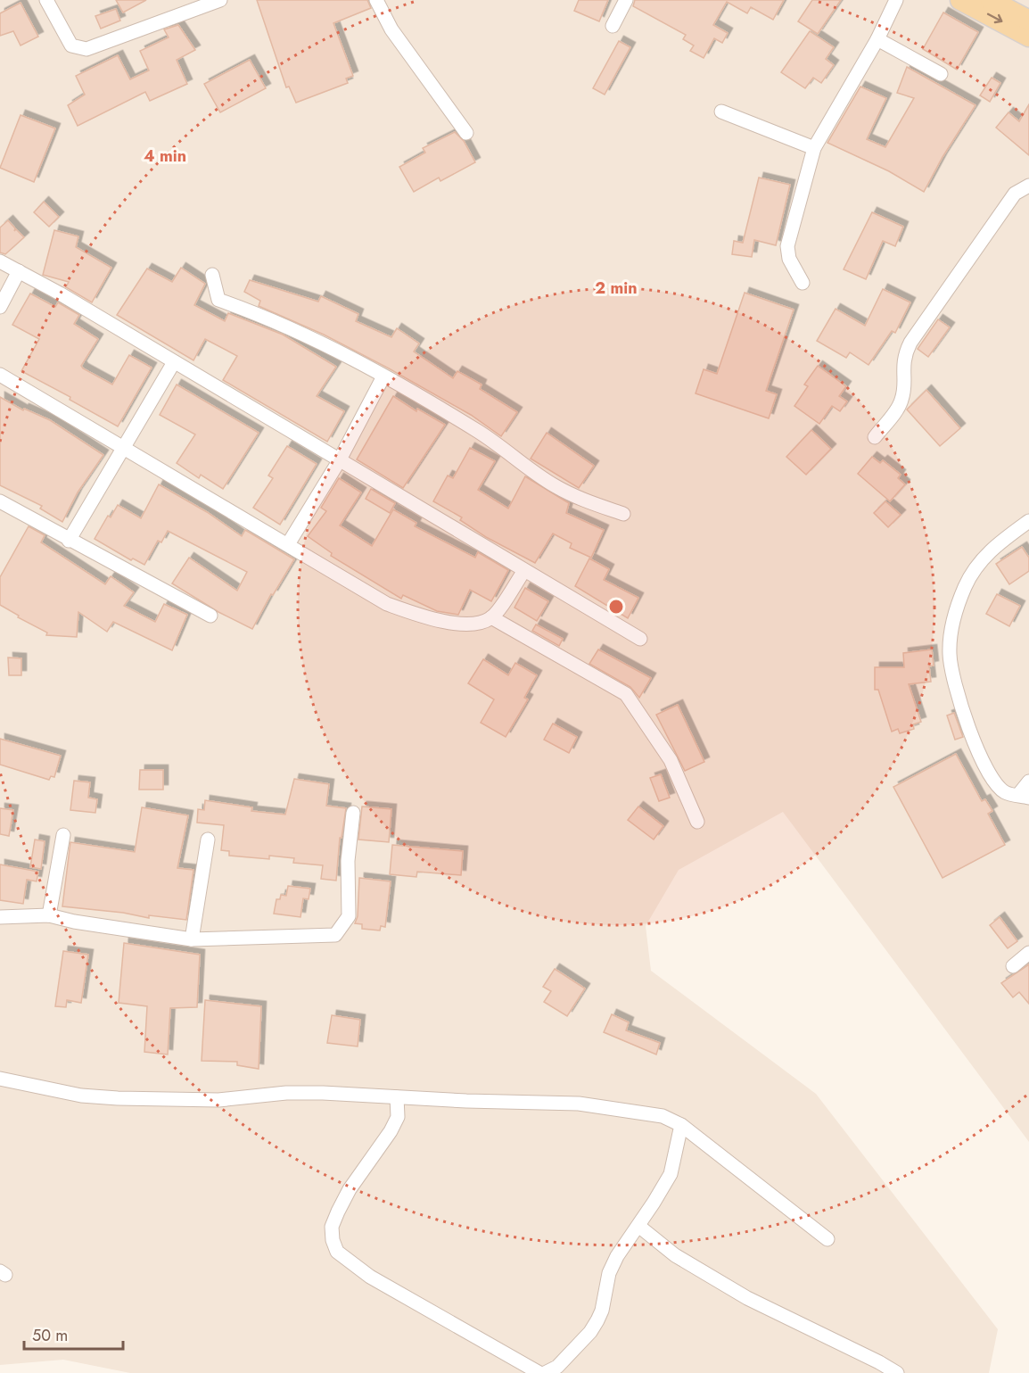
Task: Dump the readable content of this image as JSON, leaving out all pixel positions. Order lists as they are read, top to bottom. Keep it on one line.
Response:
{"scale_bar":"50 m","rings":["4 min","2 min"]}
